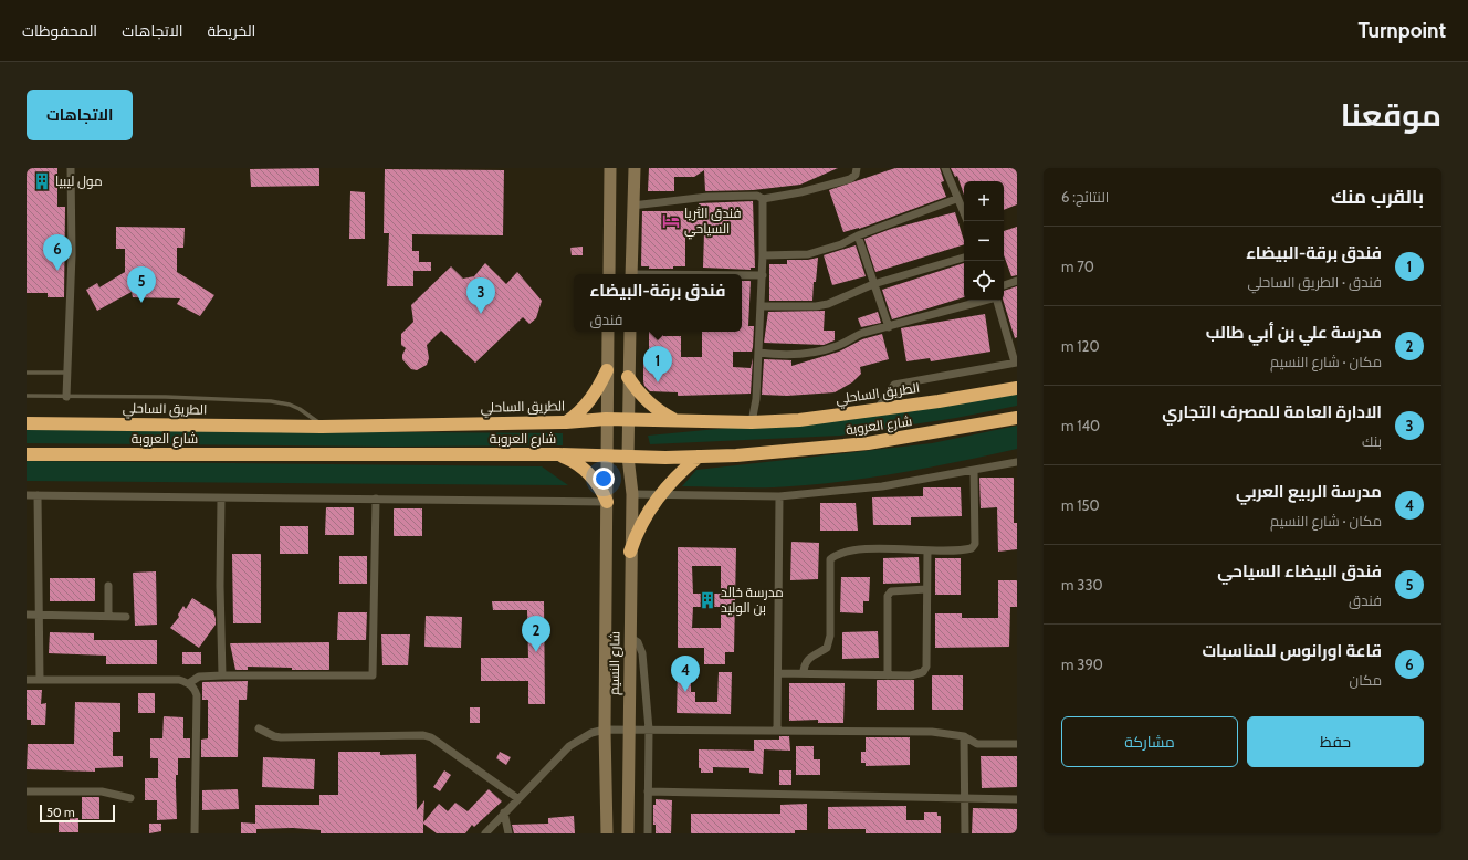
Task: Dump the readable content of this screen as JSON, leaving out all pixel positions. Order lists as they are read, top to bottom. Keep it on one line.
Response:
{"streets":{"highway":["الطريق الساحلي","شارع العروبة"],"street":["شارع النسيم"]},"crossings":[["الطريق الساحلي","شارع النسيم"],["شارع العروبة","شارع النسيم"]],"places":{"building":["مول ليبيا","مدرسة خالد بن الوليد"],"hotel":["فندق الثريا السياحي"]},"scale_bar":"50 m","page":{"header":"Turnpoint","nav":["الخريطة","الاتجاهات","المحفوظات"],"title":"موقعنا","buttons":["الاتجاهات",["حفظ","مشاركة"]],"heading":["بالقرب منك","النتائج: 6"],"map_buttons":["+","−"],"list":[{"mark":"1","name":"فندق برقة-البيضاء","note":"فندق · الطريق الساحلي","value":"70 m"},{"mark":"2","name":"مدرسة علي بن أبي طالب","note":"مكان · شارع النسيم","value":"120 m"},{"mark":"3","name":"الادارة العامة للمصرف التجاري","note":"بنك","value":"140 m"},{"mark":"4","name":"مدرسة الربيع العربي","note":"مكان · شارع النسيم","value":"150 m"},{"mark":"5","name":"فندق البيضاء السياحي","note":"فندق","value":"330 m"},{"mark":"6","name":"قاعة اورانوس للمناسبات","note":"مكان","value":"390 m"}],"pins":["6","5","3","1","2","4"],"popup":["فندق برقة-البيضاء","فندق"],"scale":"50 m"}}
